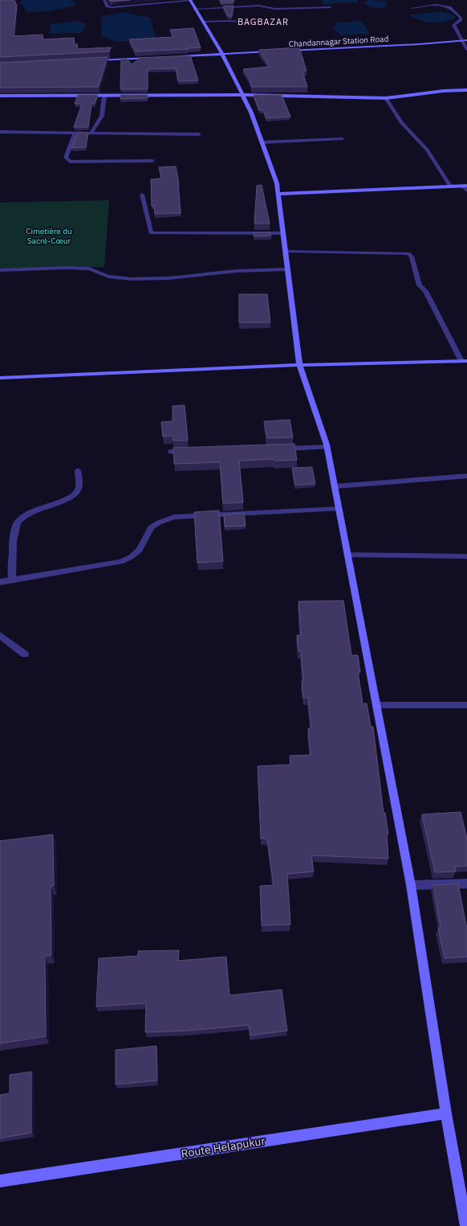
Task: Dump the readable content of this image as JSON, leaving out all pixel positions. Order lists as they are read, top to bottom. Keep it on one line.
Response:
{"streets":{"main road":["Chandannagar Station Road","Route Helapukur"]},"districts":["BAGBAZAR"],"parks":["Cimetière du Sacré-Cœur"]}
